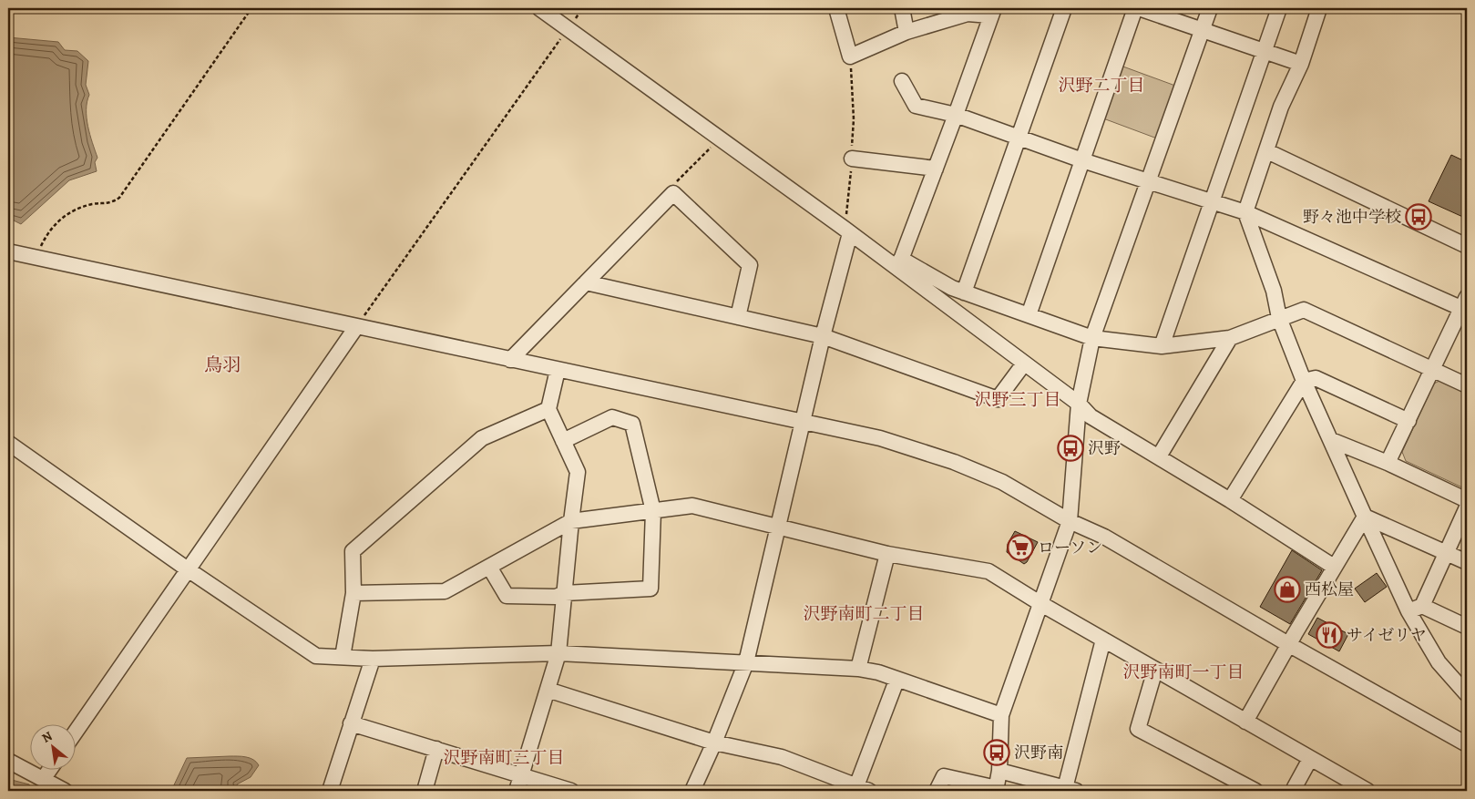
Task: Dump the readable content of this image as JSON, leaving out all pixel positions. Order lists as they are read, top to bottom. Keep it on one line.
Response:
{"districts":["沢野二丁目","鳥羽","沢野三丁目","沢野南町二丁目","沢野南町一丁目","沢野南町三丁目"],"places":{"bus stop":["野々池中学校","沢野","沢野南"],"supermarket":["ローソン"],"shop":["西松屋"],"restaurant":["サイゼリヤ"]},"north":"top left"}
